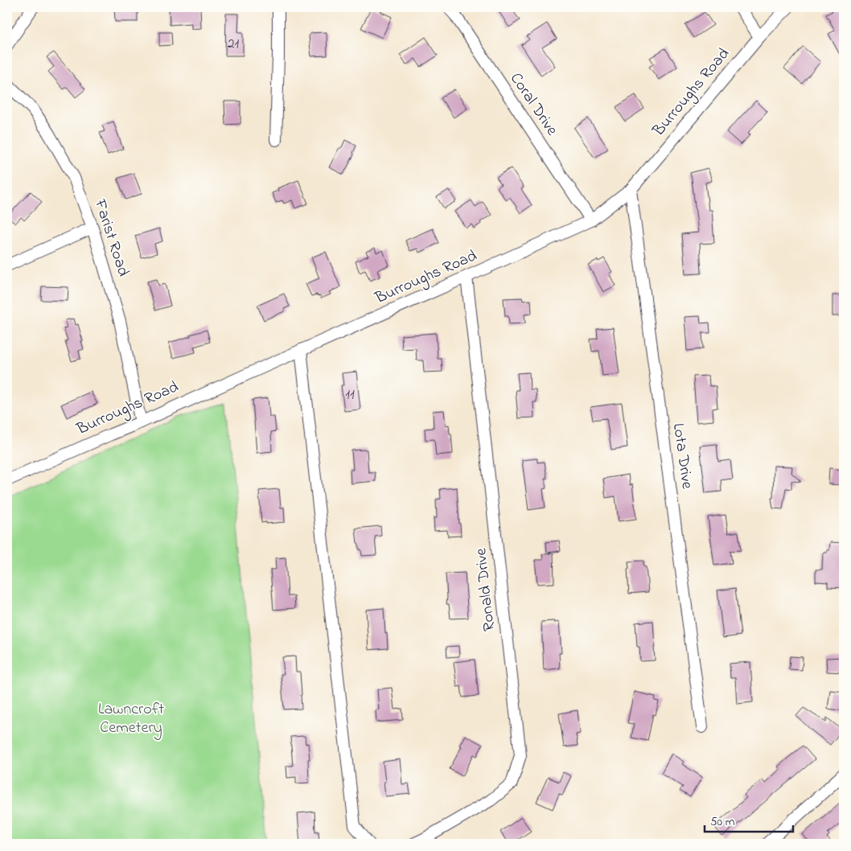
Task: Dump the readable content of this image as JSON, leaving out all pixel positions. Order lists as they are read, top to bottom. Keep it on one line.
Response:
{"streets":{"street":["Burroughs Road","Coral Drive","Farist Road","Lota Drive","Ronald Drive"]},"crossings":[["Burroughs Road","Coral Drive"],["Burroughs Road","Farist Road"],["Burroughs Road","Lota Drive"],["Burroughs Road","Ronald Drive"]],"parks":["Lawncroft Cemetery"],"house_numbers":["21","11"],"scale_bar":"50 m"}
